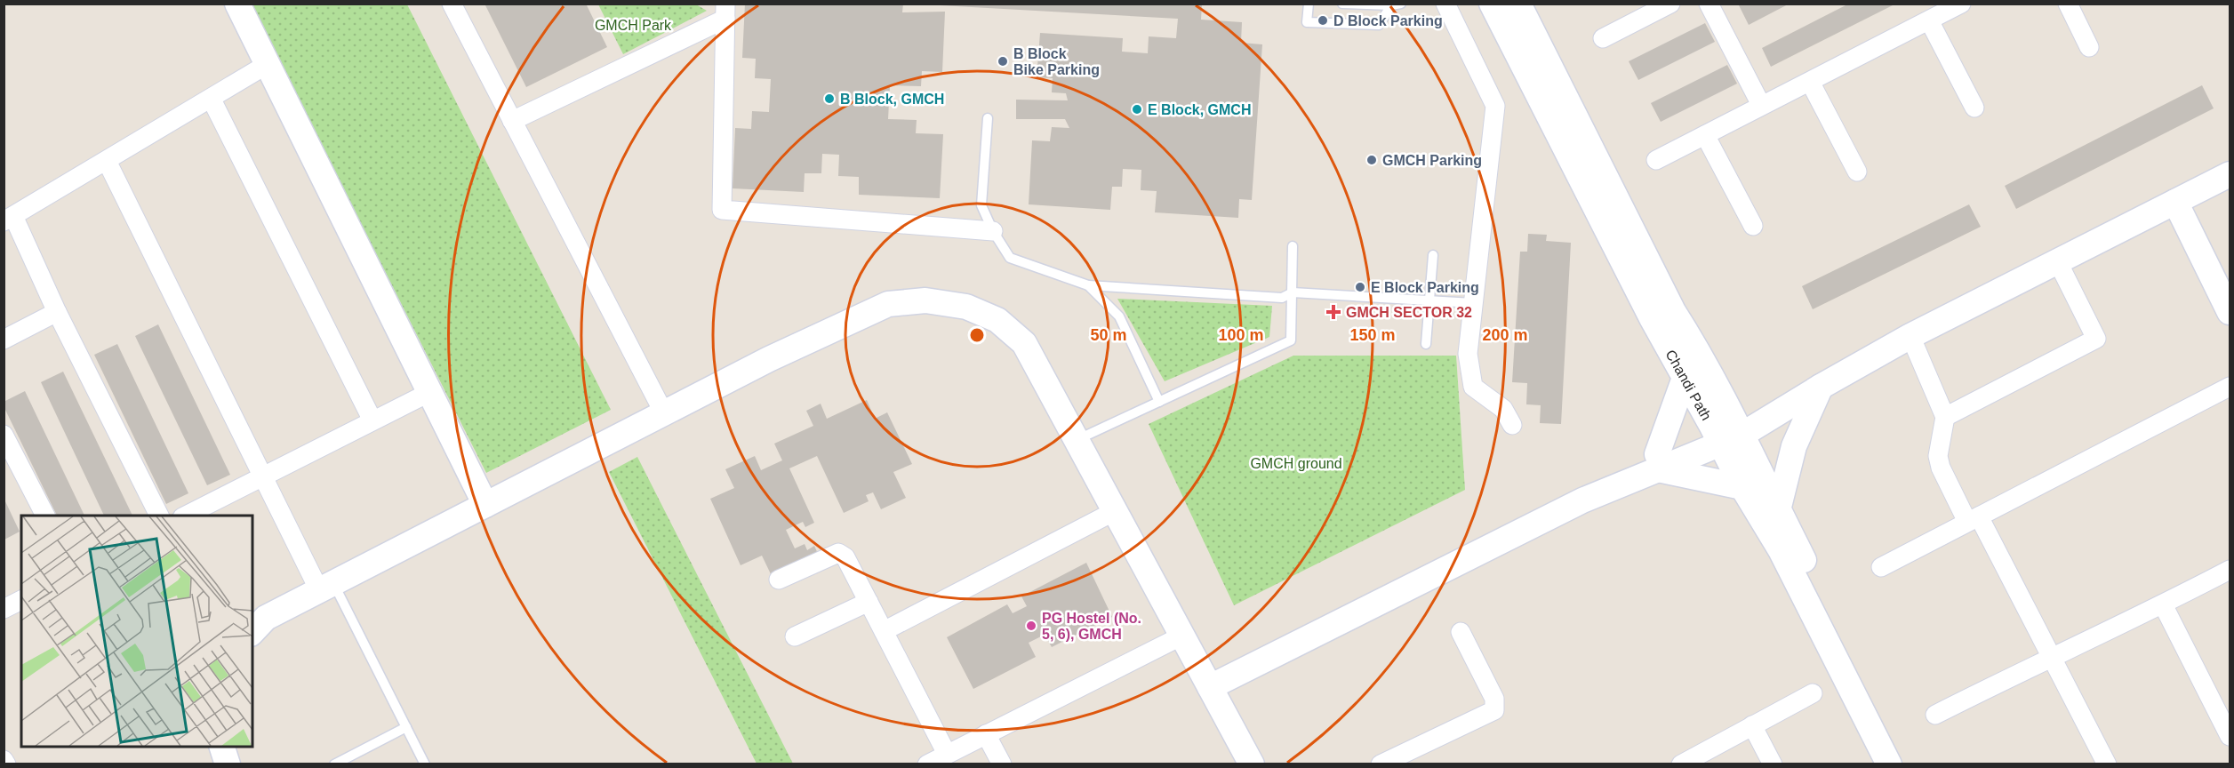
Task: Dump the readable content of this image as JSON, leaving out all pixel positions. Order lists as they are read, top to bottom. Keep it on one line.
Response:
{"streets":{"street":["Chandi Path"]},"parks":["GMCH Park","GMCH ground"],"places":{"other":["D Block Parking","B Block Bike Parking","B Block, GMCH","E Block, GMCH","GMCH Parking","E Block Parking","PG Hostel (No. 5, 6), GMCH"],"health":["GMCH SECTOR 32"]},"rings":["50 m","100 m","150 m","200 m"]}
